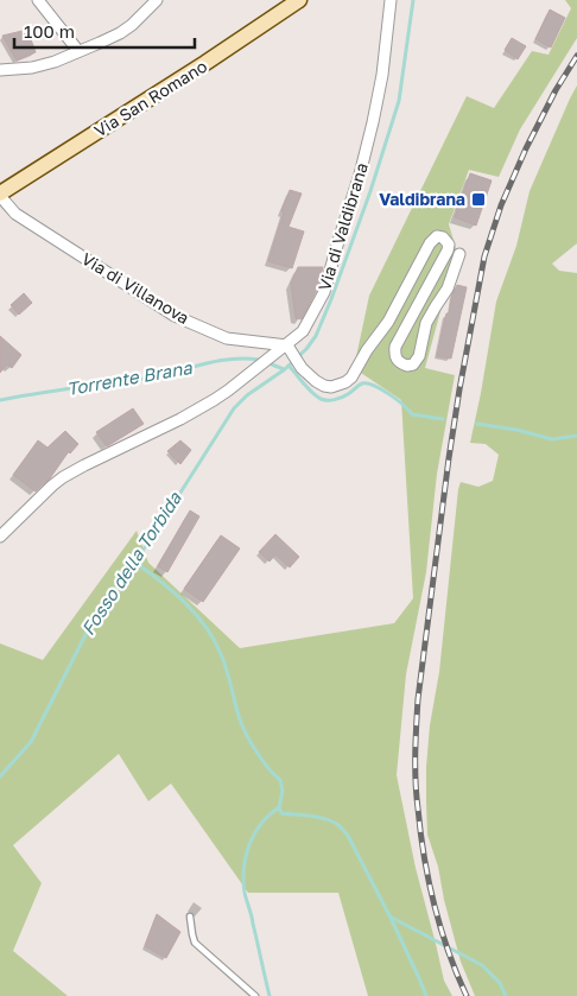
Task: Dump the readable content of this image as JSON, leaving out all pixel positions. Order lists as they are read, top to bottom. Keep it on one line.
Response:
{"streets":{"street":["Via San Romano","Via di Valdibrana","Via di Villanova"]},"crossings":[["Via San Romano","Via di Villanova"],["Via di Valdibrana","Via di Villanova"]],"water":["Torrente Brana","Fosso della Torbida"],"places":{"transit":["Valdibrana"]},"scale_bar":"100 m"}
